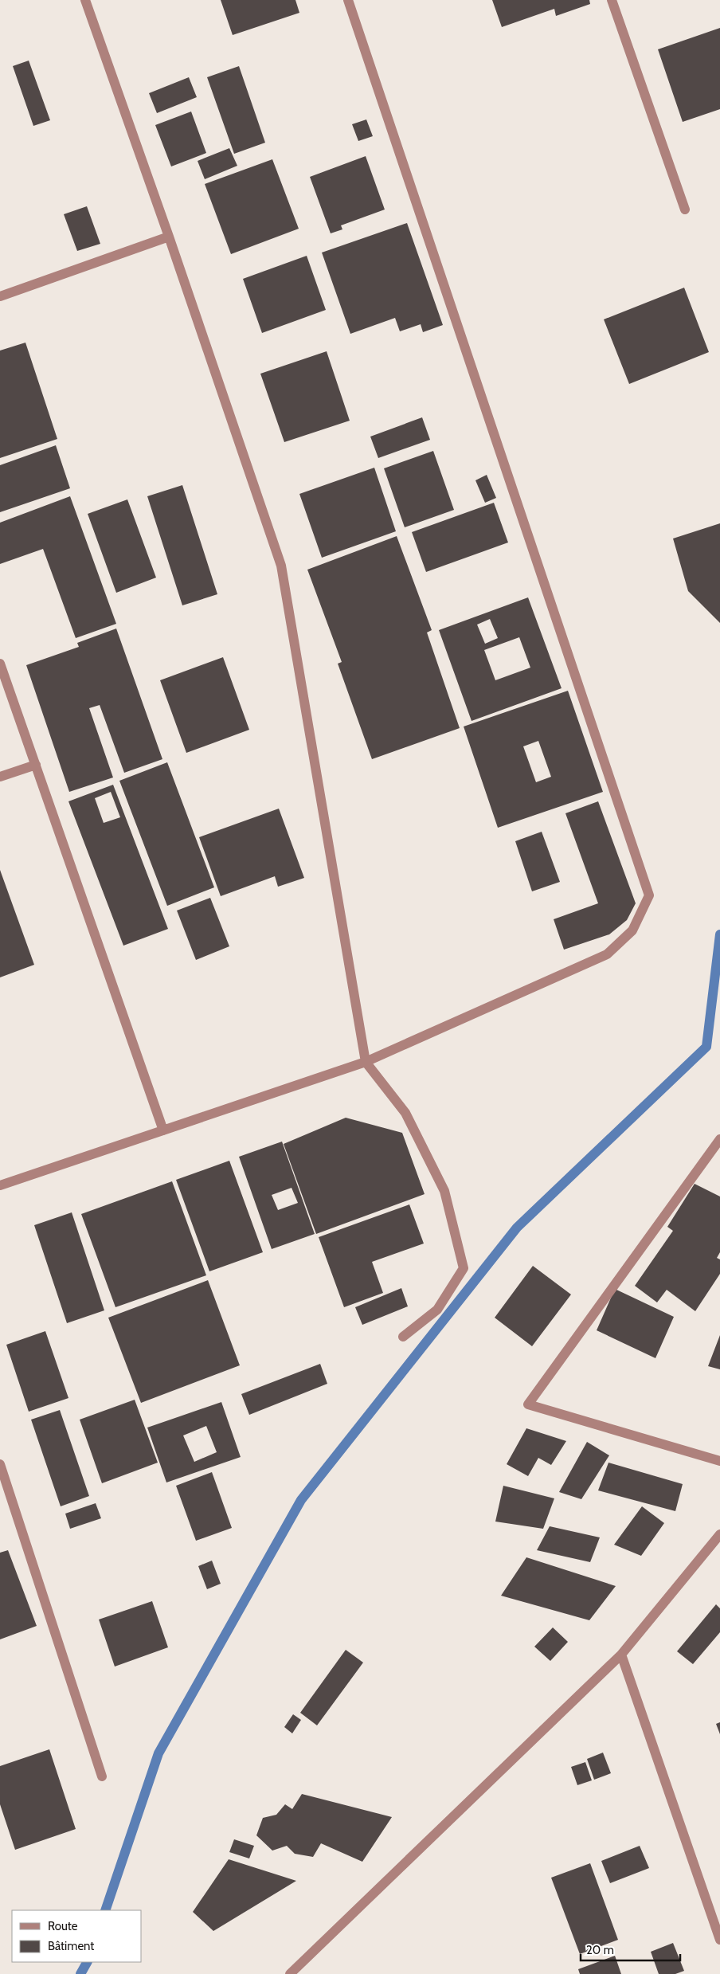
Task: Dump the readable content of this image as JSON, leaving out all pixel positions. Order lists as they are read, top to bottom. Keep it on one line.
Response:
{"legend":["Route","Bâtiment"],"scale_bar":"20 m"}
